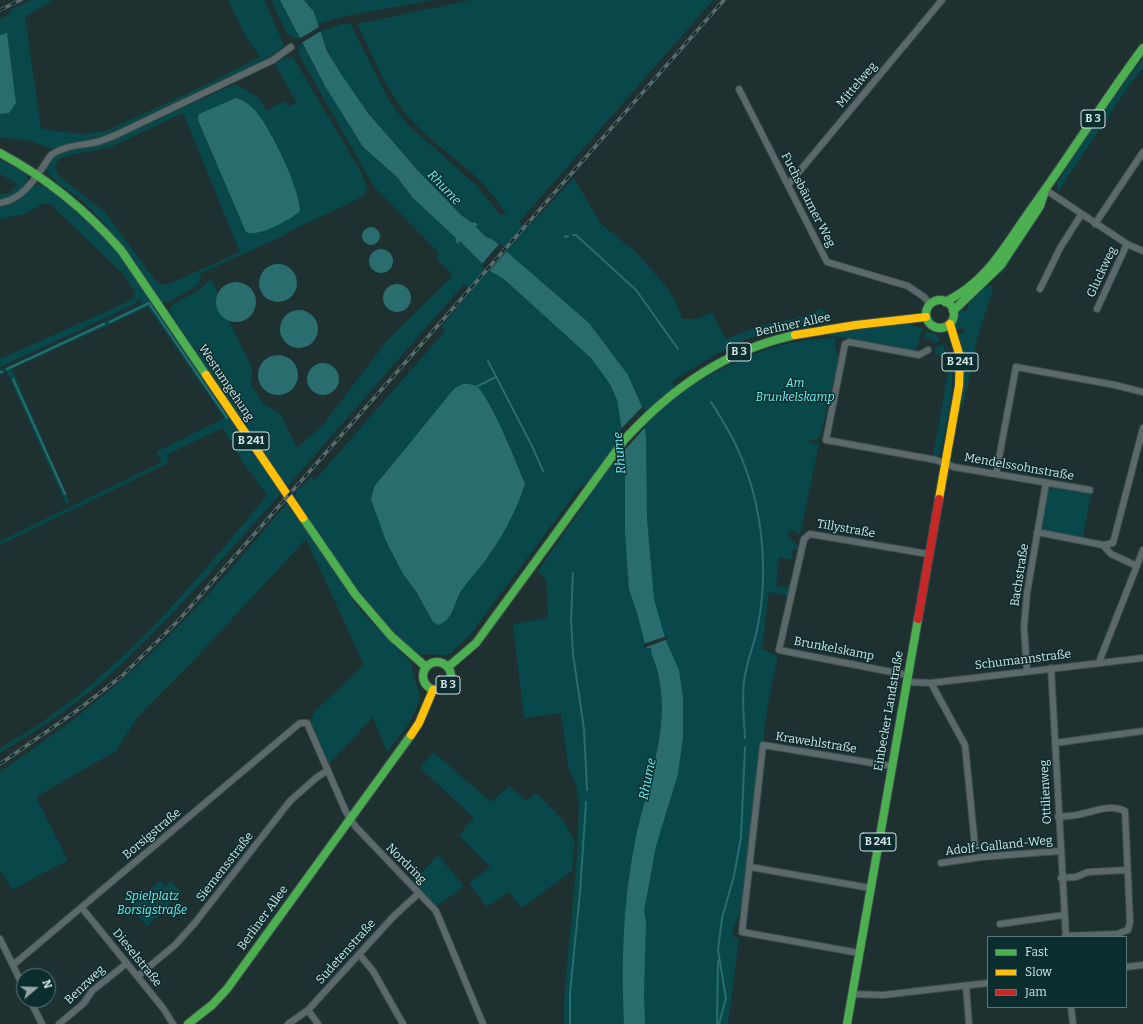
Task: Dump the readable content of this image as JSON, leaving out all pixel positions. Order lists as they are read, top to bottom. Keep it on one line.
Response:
{"streets":{"main road":["B 3","Berliner Allee","B 241","Westumgehung","Einbecker Landstraße"],"street":["Mittelweg","Fuchsbäumer Weg","Gluckweg","Mendelssohnstraße","Tillystraße","Bachstraße","Brunkelskamp","Schumannstraße","Krawehlstraße","Ottilienweg","Borsigstraße","Adolf-Galland-Weg","Nordring","Siemensstraße","Sudetenstraße","Dieselstraße","Benzweg"]},"crossings":[["Mittelweg","Fuchsbäumer Weg"],["B 3","Fuchsbäumer Weg"],["B 3","Berliner Allee"],["B 3","Westumgehung"],["B 3","Einbecker Landstraße"],["B 3","Nordring"],["Fuchsbäumer Weg","Berliner Allee"],["Fuchsbäumer Weg","Einbecker Landstraße"],["Berliner Allee","Westumgehung"],["Berliner Allee","Einbecker Landstraße"],["Berliner Allee","Nordring"],["Mendelssohnstraße","Bachstraße"],["Mendelssohnstraße","Einbecker Landstraße"],["Tillystraße","Brunkelskamp"],["Tillystraße","Einbecker Landstraße"],["Bachstraße","Schumannstraße"],["Brunkelskamp","Schumannstraße"],["Brunkelskamp","Einbecker Landstraße"],["Schumannstraße","Einbecker Landstraße"],["Schumannstraße","Ottilienweg"],["Einbecker Landstraße","Krawehlstraße"],["Ottilienweg","Adolf-Galland-Weg"],["Borsigstraße","Nordring"],["Borsigstraße","Dieselstraße"],["Nordring","Siemensstraße"],["Nordring","Sudetenstraße"],["Siemensstraße","Dieselstraße"],["Dieselstraße","Benzweg"]],"water":["Rhume"],"parks":["Am Brunkelskamp","Spielplatz Borsigstraße"],"legend":["Fast","Slow","Jam"],"north":"right"}
